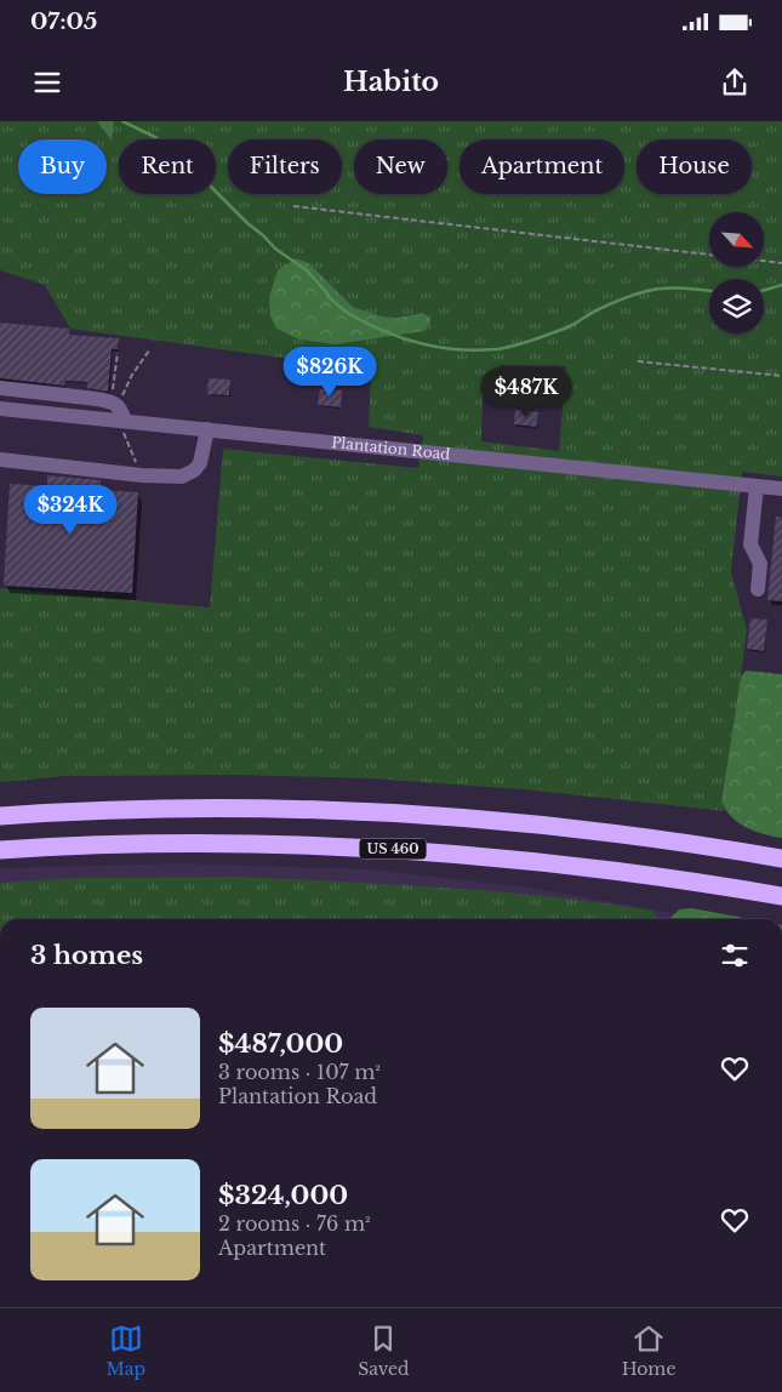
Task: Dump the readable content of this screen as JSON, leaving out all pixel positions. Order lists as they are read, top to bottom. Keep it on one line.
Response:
{"streets":{"highway":["US 460"],"street":["Plantation Road"]},"north":"bottom right","page":{"status":"07:05","header":"Habito","chip":["Buy","Rent","Filters","New","Apartment","House"],"price":["$826K","$487K","$324K"],"heading":"3 homes","list":[{"name":"$487,000","note":"3 rooms · 107 m² · Plantation Road"},{"name":"$324,000","note":"2 rooms · 76 m² · Apartment"}],"tabs":["Map","Saved","Home"]}}
